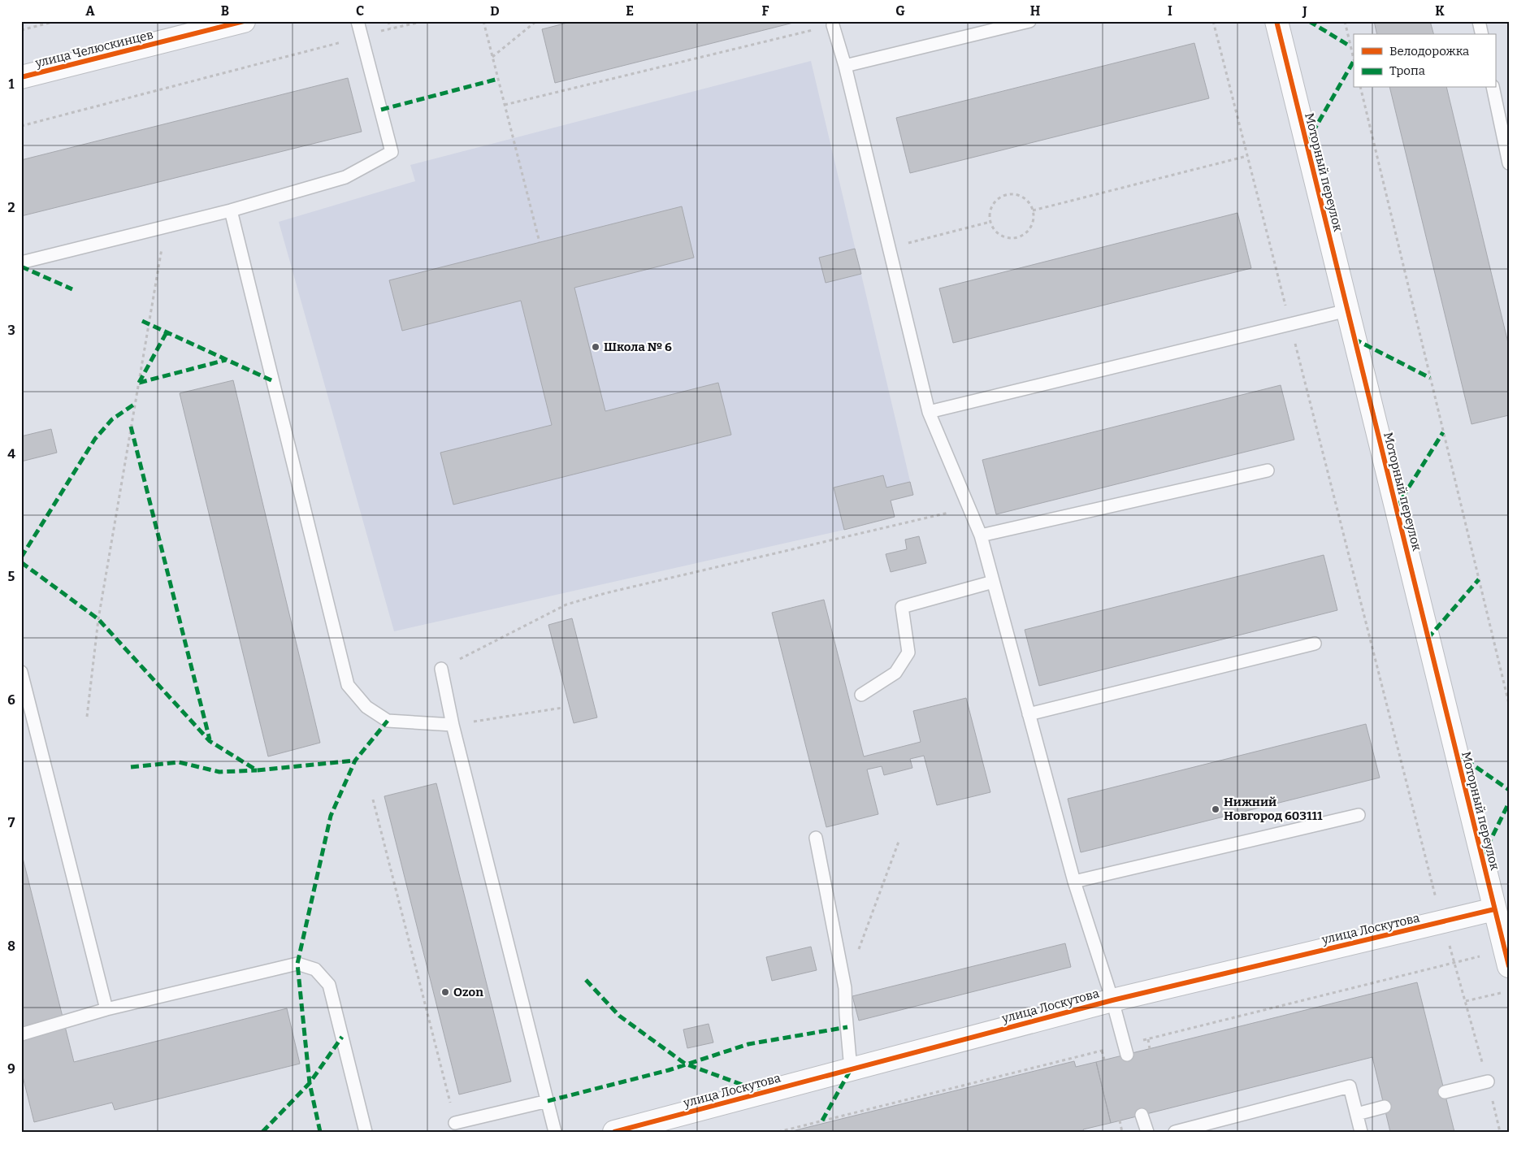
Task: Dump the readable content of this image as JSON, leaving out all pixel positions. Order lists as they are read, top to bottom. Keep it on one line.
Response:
{"streets":{"street":["улица Челюскинцев","Моторный переулок","улица Лоскутова"]},"crossings":[["Моторный переулок","улица Лоскутова"]],"places":["Школа № 6","Нижний Новгород 603111","Ozon"],"legend":["Велодорожка","Тропа"],"grid":{"columns":["A","B","C","D","E","F","G","H","I","J","K"],"rows":["1","2","3","4","5","6","7","8","9"]}}
